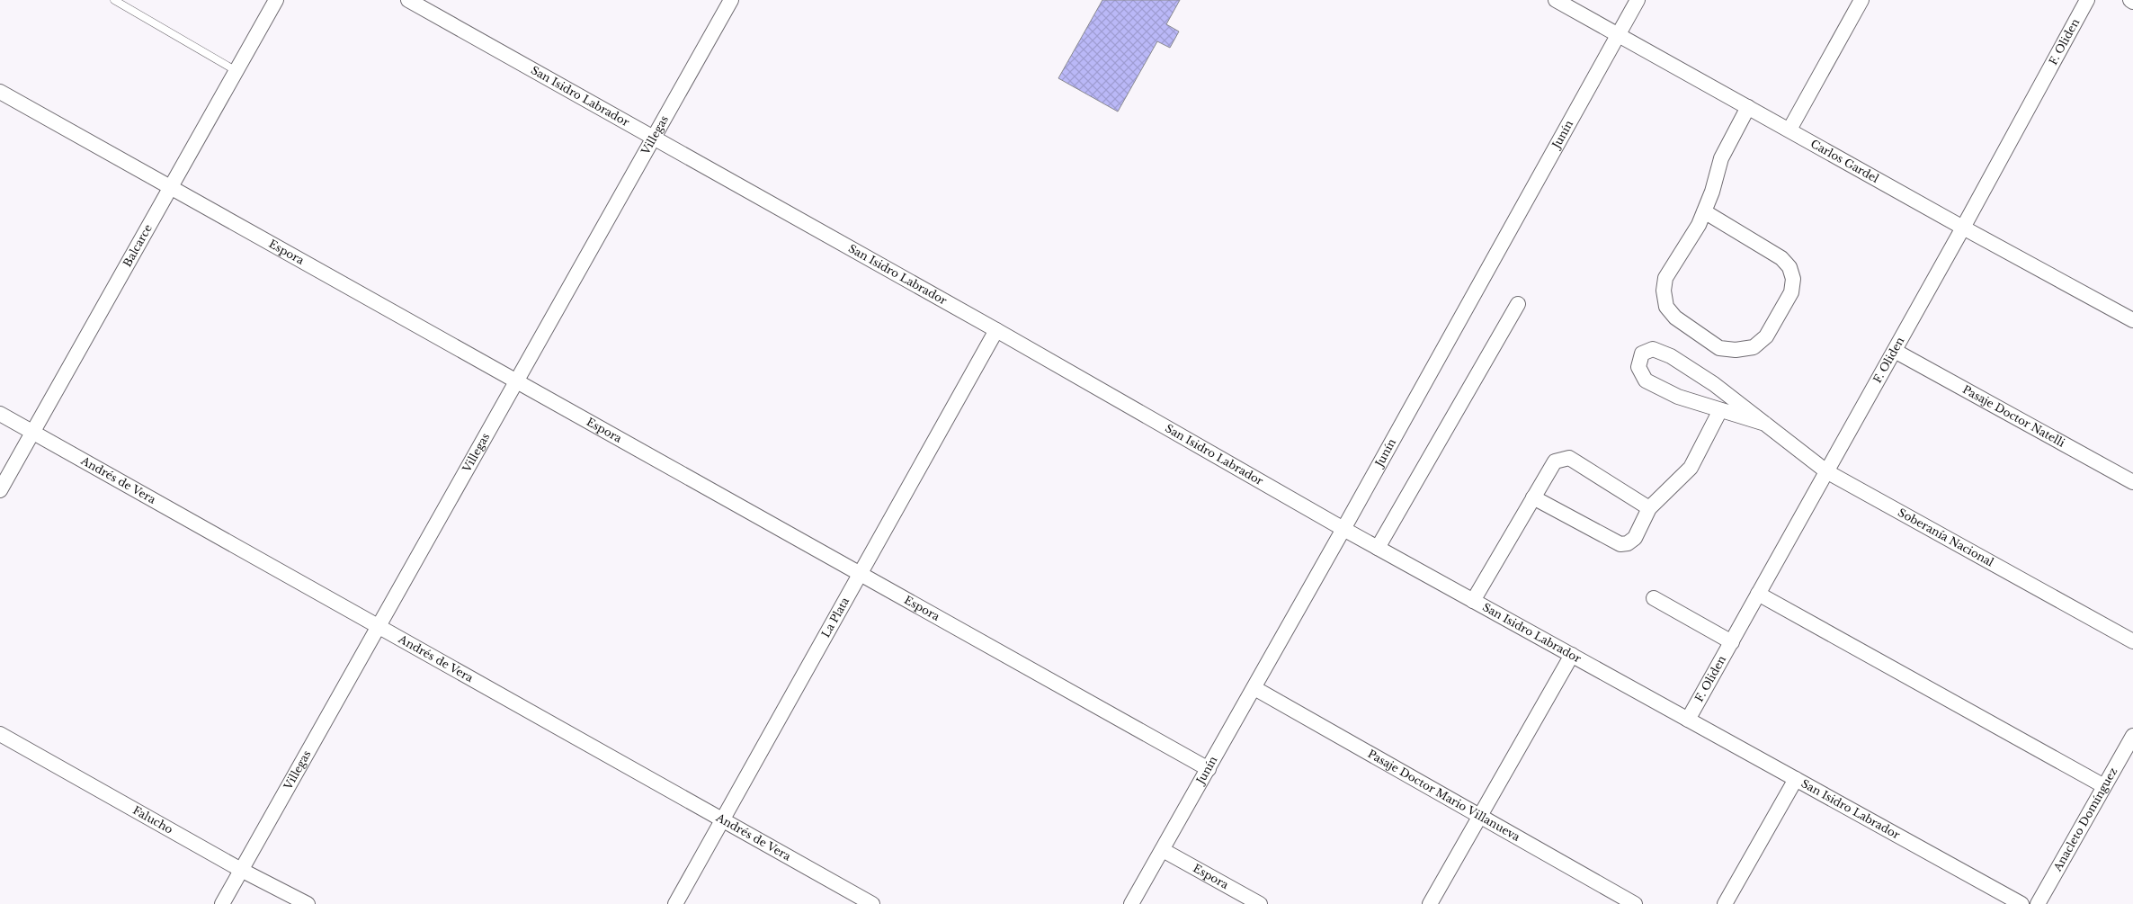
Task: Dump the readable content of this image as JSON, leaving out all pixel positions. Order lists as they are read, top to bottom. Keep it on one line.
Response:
{"streets":{"street":["F. Oliden","San Isidro Labrador","Junín","Villegas","Carlos Gardel","Balcarce","Espora","Pasaje Doctor Natelli","Andrés de Vera","Soberanía Nacional","La Plata","Pasaje Doctor Mario Villanueva","Anacleto Domínguez","Falucho"]},"crossings":[["F. Oliden","San Isidro Labrador"],["F. Oliden","Carlos Gardel"],["F. Oliden","Pasaje Doctor Natelli"],["F. Oliden","Soberanía Nacional"],["San Isidro Labrador","Junín"],["San Isidro Labrador","Villegas"],["San Isidro Labrador","La Plata"],["Junín","Carlos Gardel"],["Junín","Espora"],["Junín","Pasaje Doctor Mario Villanueva"],["Villegas","Espora"],["Villegas","Andrés de Vera"],["Villegas","Falucho"],["Balcarce","Espora"],["Balcarce","Andrés de Vera"],["Espora","La Plata"],["Andrés de Vera","La Plata"]]}
